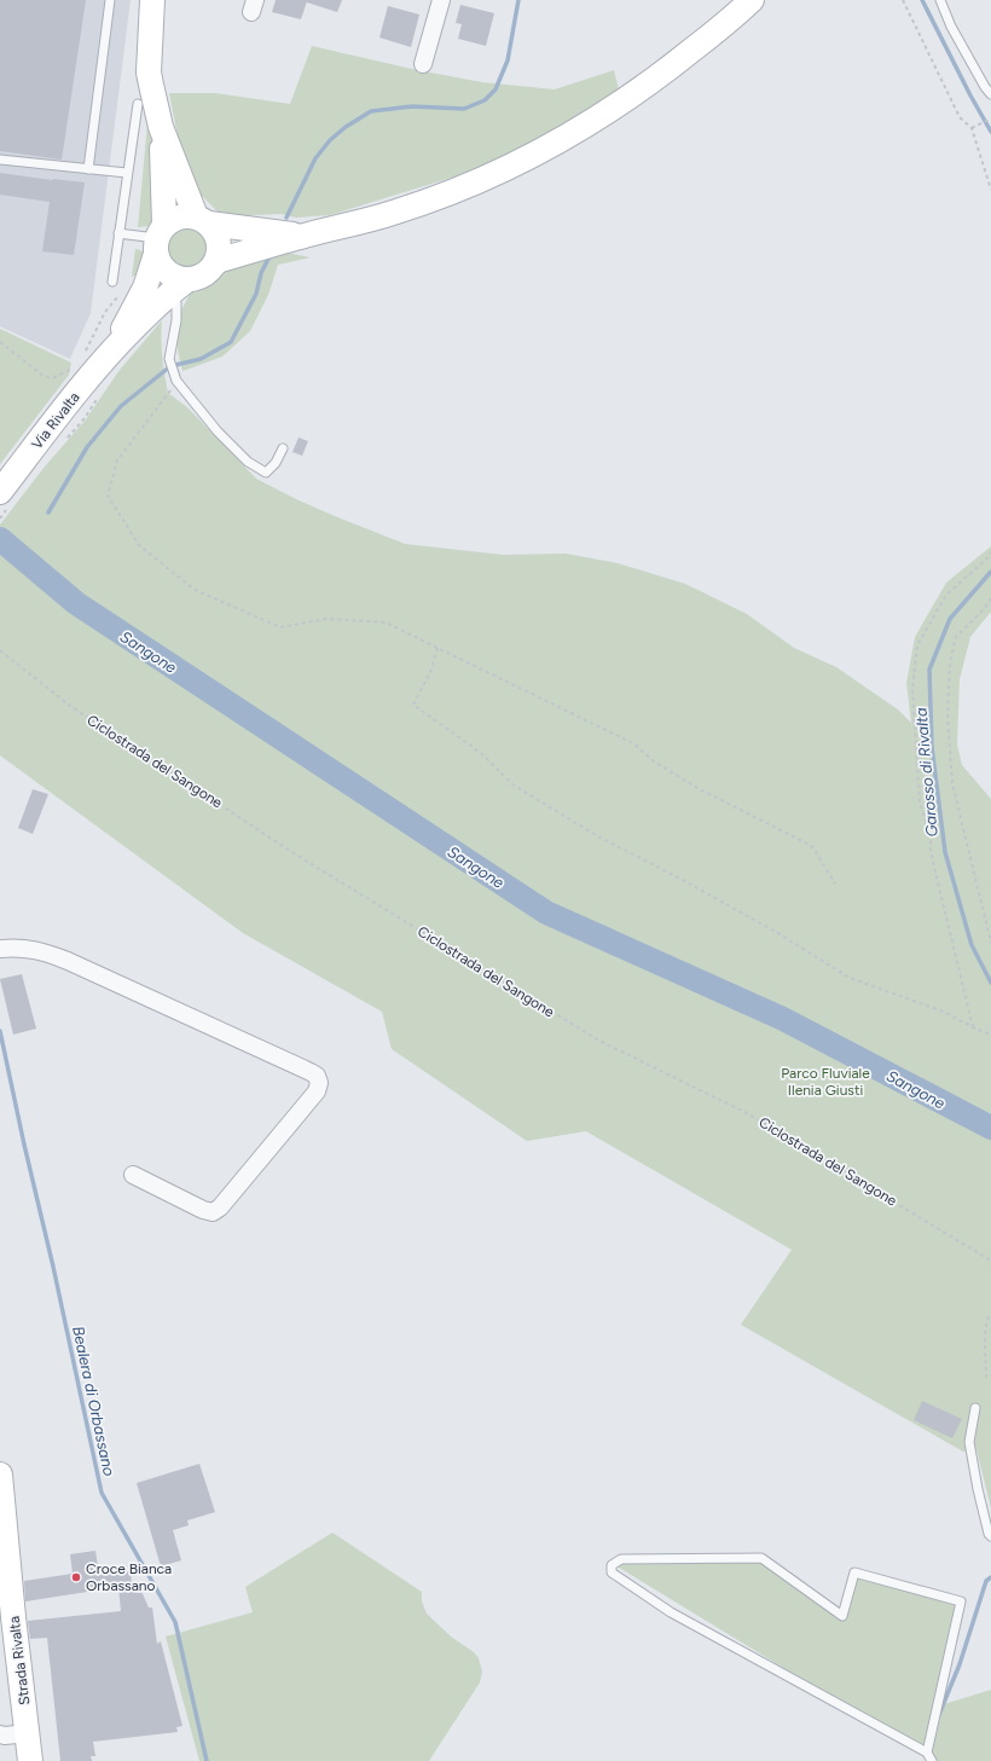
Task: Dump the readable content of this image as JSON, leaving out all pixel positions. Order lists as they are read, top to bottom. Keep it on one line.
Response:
{"streets":{"street":["Via Rivalta","Strada Rivalta"],"path":["Ciclostrada del Sangone"]},"water":["Sangone","Garosso di Rivalta","Bealera di Orbassano"],"parks":["Parco Fluviale Ilenia Giusti"],"places":["Croce Bianca Orbassano"]}
